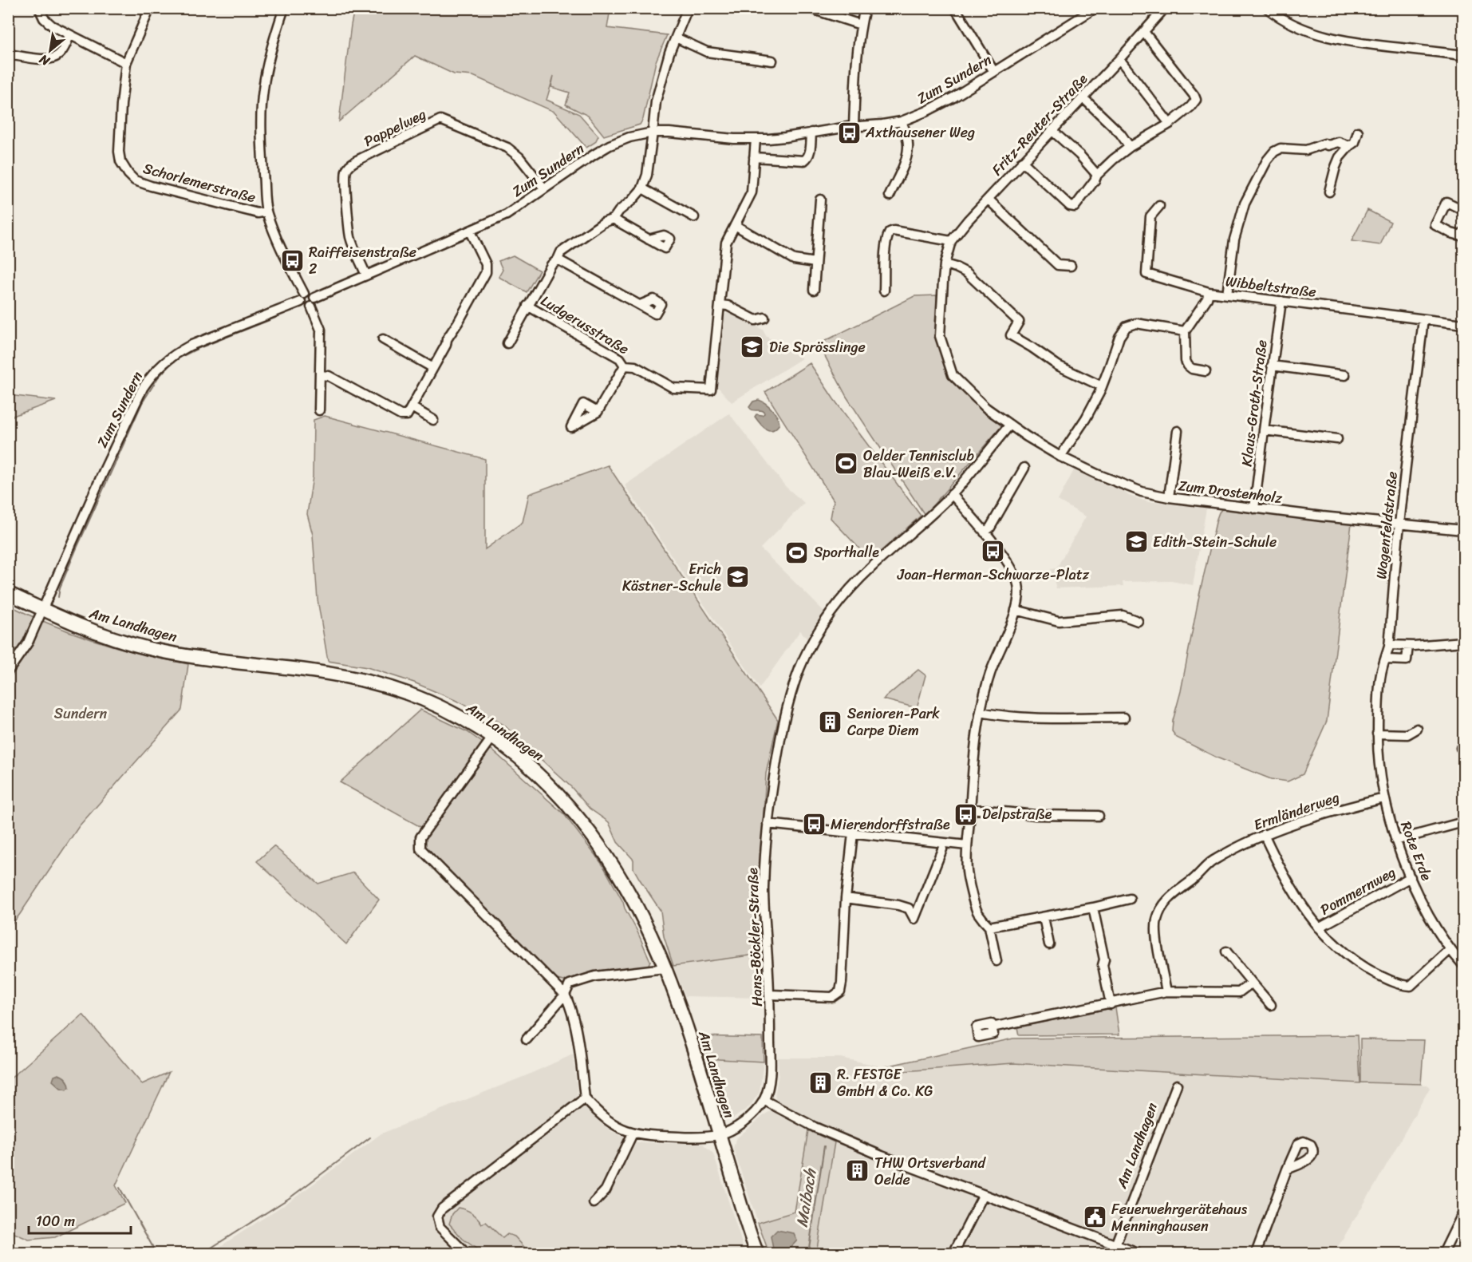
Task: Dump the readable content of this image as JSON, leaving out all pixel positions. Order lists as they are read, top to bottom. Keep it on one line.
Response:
{"streets":{"street":["Zum Sundern","Fritz-Reuter-Straße","Pappelweg","Schorlemerstraße","Wibbeltstraße","Ludgerusstraße","Klaus-Groth-Straße","Zum Drostenholz","Wagenfeldstraße","Am Landhagen","Ermländerweg","Rote Erde","Pommernweg","Hans-Böckler-Straße"]},"crossings":[["Zum Sundern","Pappelweg"],["Zum Sundern","Ludgerusstraße"],["Zum Sundern","Am Landhagen"],["Fritz-Reuter-Straße","Zum Drostenholz"],["Fritz-Reuter-Straße","Hans-Böckler-Straße"],["Wibbeltstraße","Klaus-Groth-Straße"],["Wibbeltstraße","Wagenfeldstraße"],["Klaus-Groth-Straße","Zum Drostenholz"],["Zum Drostenholz","Wagenfeldstraße"],["Zum Drostenholz","Hans-Böckler-Straße"],["Wagenfeldstraße","Rote Erde"],["Am Landhagen","Hans-Böckler-Straße"],["Ermländerweg","Rote Erde"],["Rote Erde","Pommernweg"]],"water":["Maibach"],"parks":["Sundern"],"places":{"bus stop":["Axthausener Weg","Raiffeisenstraße 2","Joan-Herman-Schwarze-Platz","Delpstraße","Mierendorffstraße"],"school or university":["Die Sprösslinge","Edith-Stein-Schule","Erich Kästner-Schule"],"sports":["Oelder Tennisclub Blau-Weiß e.V.","Sporthalle"],"building":["Senioren-Park Carpe Diem","R. FESTGE GmbH & Co. KG","THW Ortsverband Oelde"],"public building":["Feuerwehrgerätehaus Menninghausen"]},"scale_bar":"100 m","north":"bottom left"}
